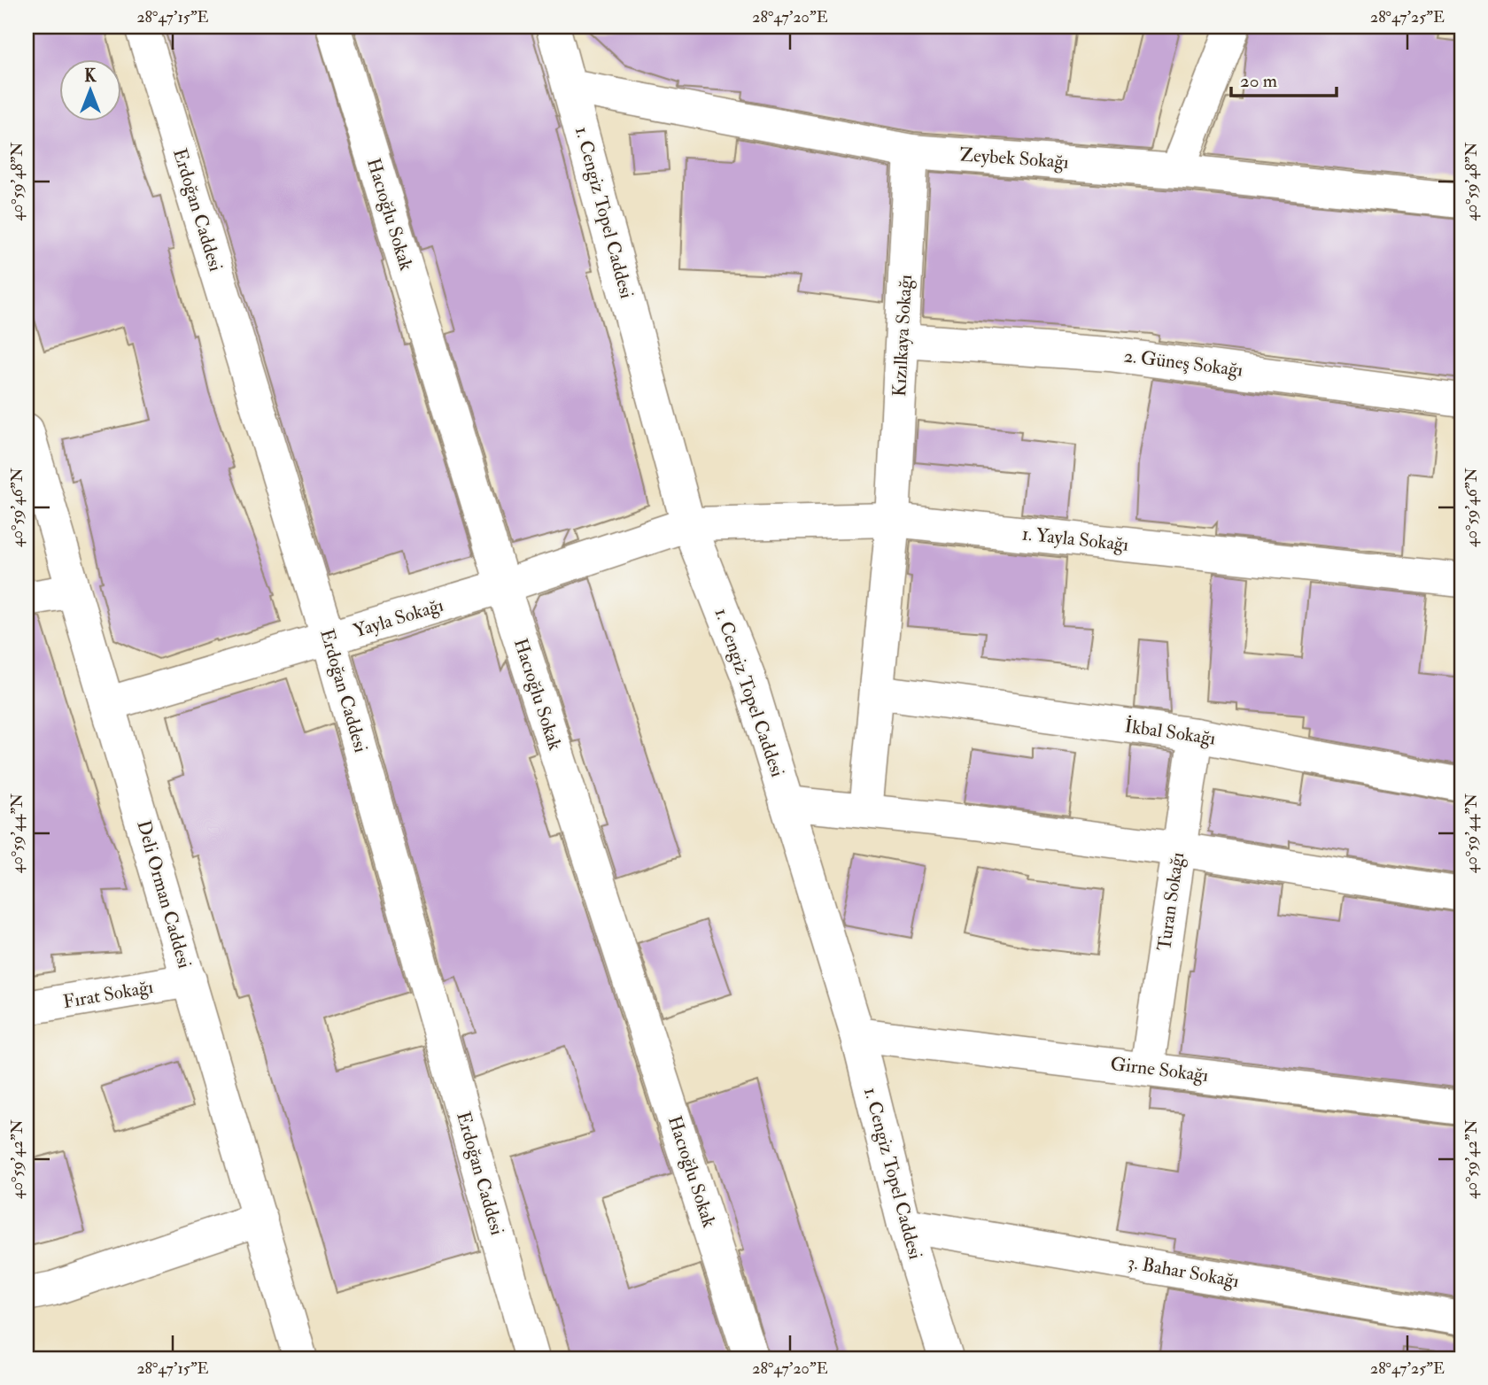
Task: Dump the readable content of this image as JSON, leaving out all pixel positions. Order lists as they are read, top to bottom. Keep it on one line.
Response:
{"streets":{"street":["Zeybek Sokağı","Erdoğan Caddesi","1. Cengiz Topel Caddesi","Hacıoğlu Sokak","Kızılkaya Sokağı","2. Güneş Sokağı","1. Yayla Sokağı","Yayla Sokağı","İkbal Sokağı","Deli Orman Caddesi","Turan Sokağı","Fırat Sokağı","Girne Sokağı","3. Bahar Sokağı"]},"crossings":[["Zeybek Sokağı","1. Cengiz Topel Caddesi"],["Zeybek Sokağı","Kızılkaya Sokağı"],["Erdoğan Caddesi","Yayla Sokağı"],["1. Cengiz Topel Caddesi","1. Yayla Sokağı"],["1. Cengiz Topel Caddesi","Yayla Sokağı"],["1. Cengiz Topel Caddesi","Girne Sokağı"],["1. Cengiz Topel Caddesi","3. Bahar Sokağı"],["Hacıoğlu Sokak","Yayla Sokağı"],["Kızılkaya Sokağı","2. Güneş Sokağı"],["Kızılkaya Sokağı","1. Yayla Sokağı"],["Kızılkaya Sokağı","İkbal Sokağı"],["1. Yayla Sokağı","Yayla Sokağı"],["Yayla Sokağı","Deli Orman Caddesi"],["İkbal Sokağı","Turan Sokağı"],["Deli Orman Caddesi","Fırat Sokağı"],["Turan Sokağı","Girne Sokağı"]],"scale_bar":"20 m","north":"top","coordinates":["28°47'15\"E","28°47'20\"E","28°47'25\"E","40°59'48\"N","40°59'46\"N","40°59'44\"N","40°59'42\"N"]}
